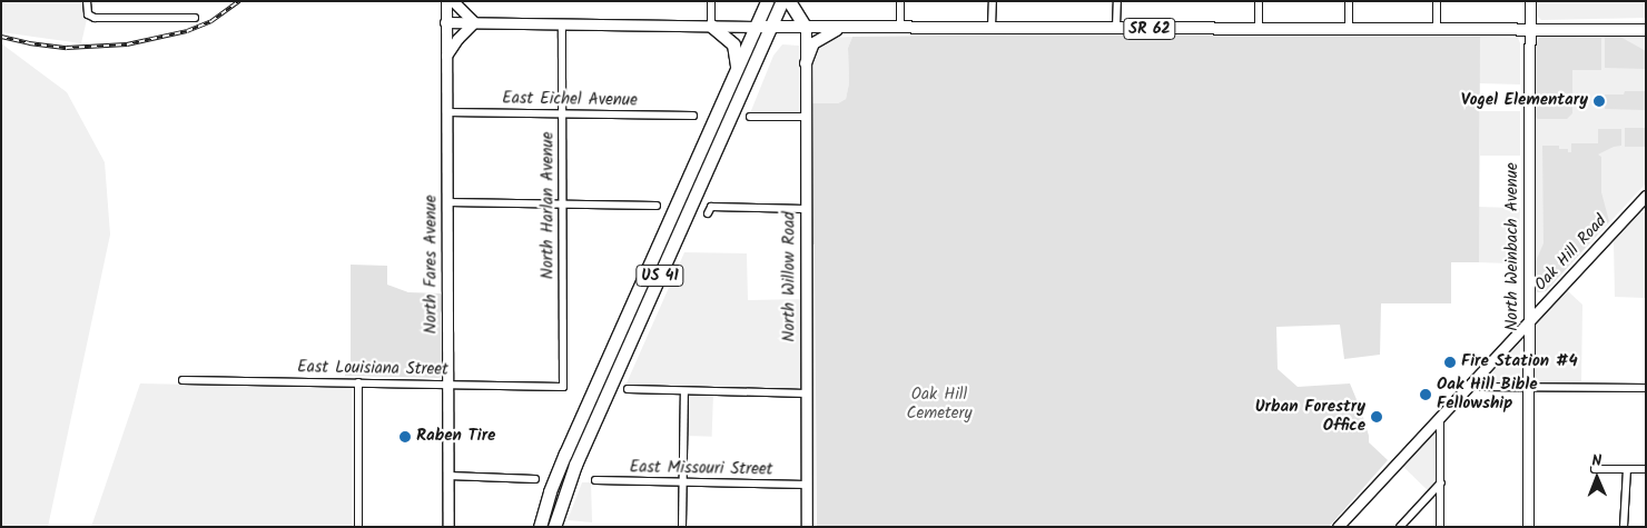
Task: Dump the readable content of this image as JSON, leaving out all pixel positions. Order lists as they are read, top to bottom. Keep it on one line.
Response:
{"streets":{"highway":["US 41"],"main road":["SR 62"],"street":["East Eichel Avenue","North Harlan Avenue","North Weinbach Avenue","Oak Hill Road","North Fares Avenue","North Willow Road","East Louisiana Street","East Missouri Street"]},"crossings":[["SR 62","North Weinbach Avenue"],["SR 62","US 41"],["SR 62","North Willow Road"],["East Eichel Avenue","North Harlan Avenue"],["East Eichel Avenue","North Fares Avenue"],["North Harlan Avenue","East Louisiana Street"],["North Weinbach Avenue","Oak Hill Road"],["North Fares Avenue","East Louisiana Street"],["North Willow Road","East Missouri Street"]],"parks":["Oak Hill Cemetery"],"places":["Vogel Elementary","Fire Station #4","Oak Hill Bible Fellowship","Urban Forestry Office","Raben Tire"],"north":"top"}
